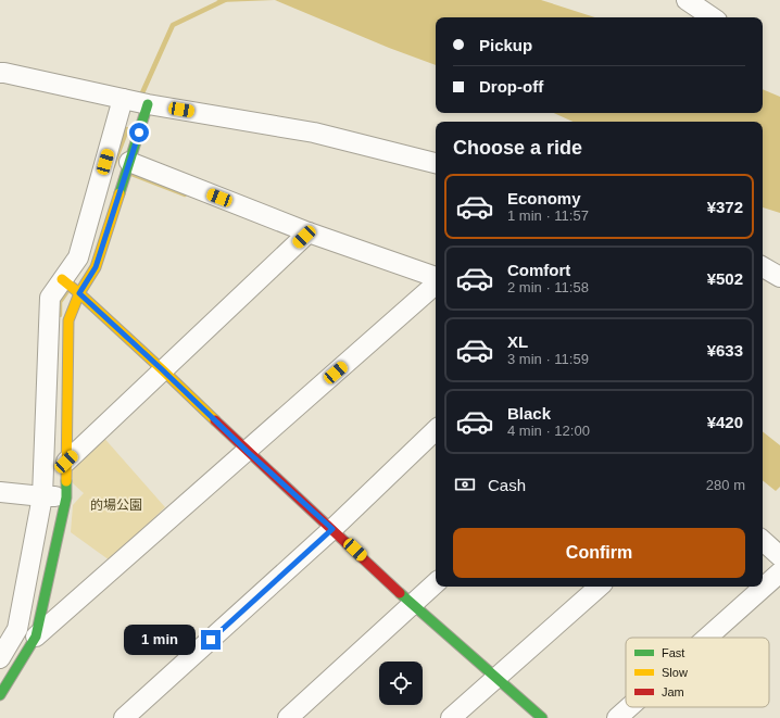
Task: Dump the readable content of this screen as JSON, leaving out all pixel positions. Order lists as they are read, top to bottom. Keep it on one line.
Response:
{"parks":["的場公園"],"legend":["Fast","Slow","Jam"],"page":{"banner":["Pickup","Drop-off"],"heading":"Choose a ride","list":[{"name":"Economy","note":"1 min · 11:57","value":"¥372"},{"name":"Comfort","note":"2 min · 11:58","value":"¥502"},{"name":"XL","note":"3 min · 11:59","value":"¥633"},{"name":"Black","note":"4 min · 12:00","value":"¥420"}],"pay":["Cash","280 m"],"buttons":"Confirm","bubble":"1 min"}}
